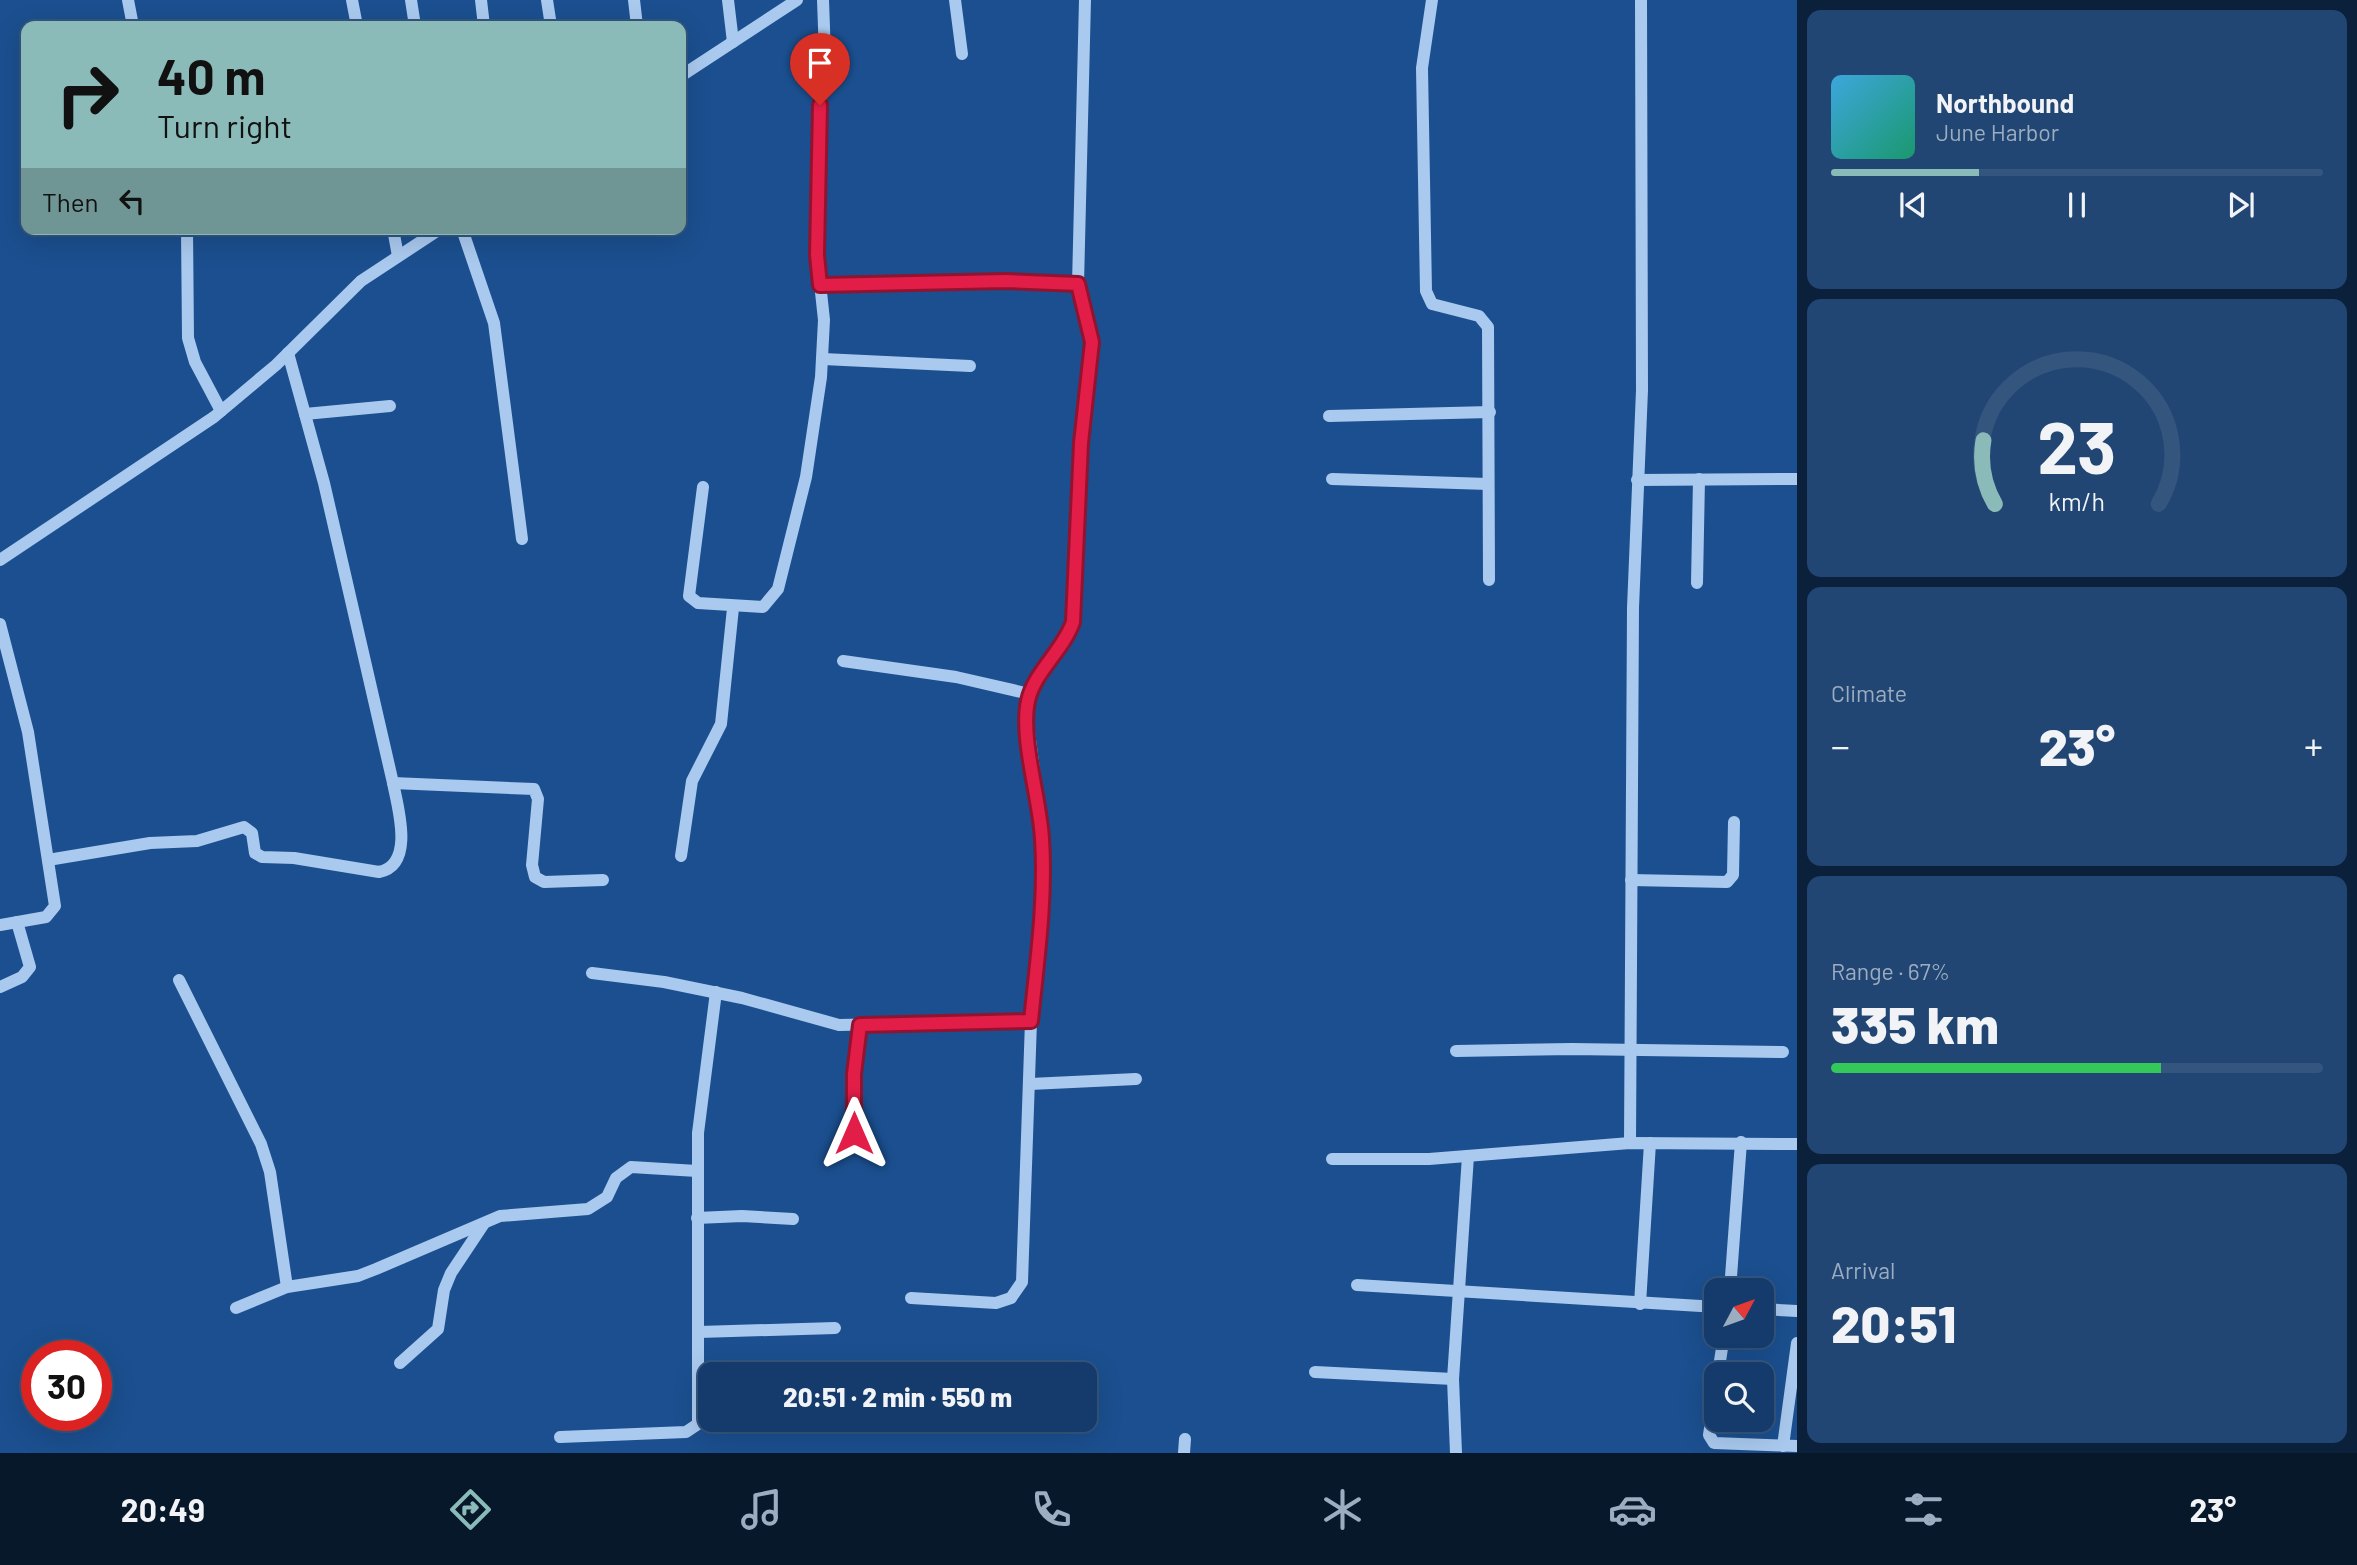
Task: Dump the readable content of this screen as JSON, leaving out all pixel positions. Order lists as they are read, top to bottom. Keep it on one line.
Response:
{"north":"top right","page":{"turn":["40 m","Turn right"],"song":["Northbound","June Harbor"],"then":"Then","tile":["Climate",["Range · 67%","335 km"],["Arrival","20:51"]],"heat":["−","23°","+"],"limit":"30","trip":"20:51 · 2 min · 550 m","tabs":["20:49","23°"],"gauge":["23","km/h"]}}
